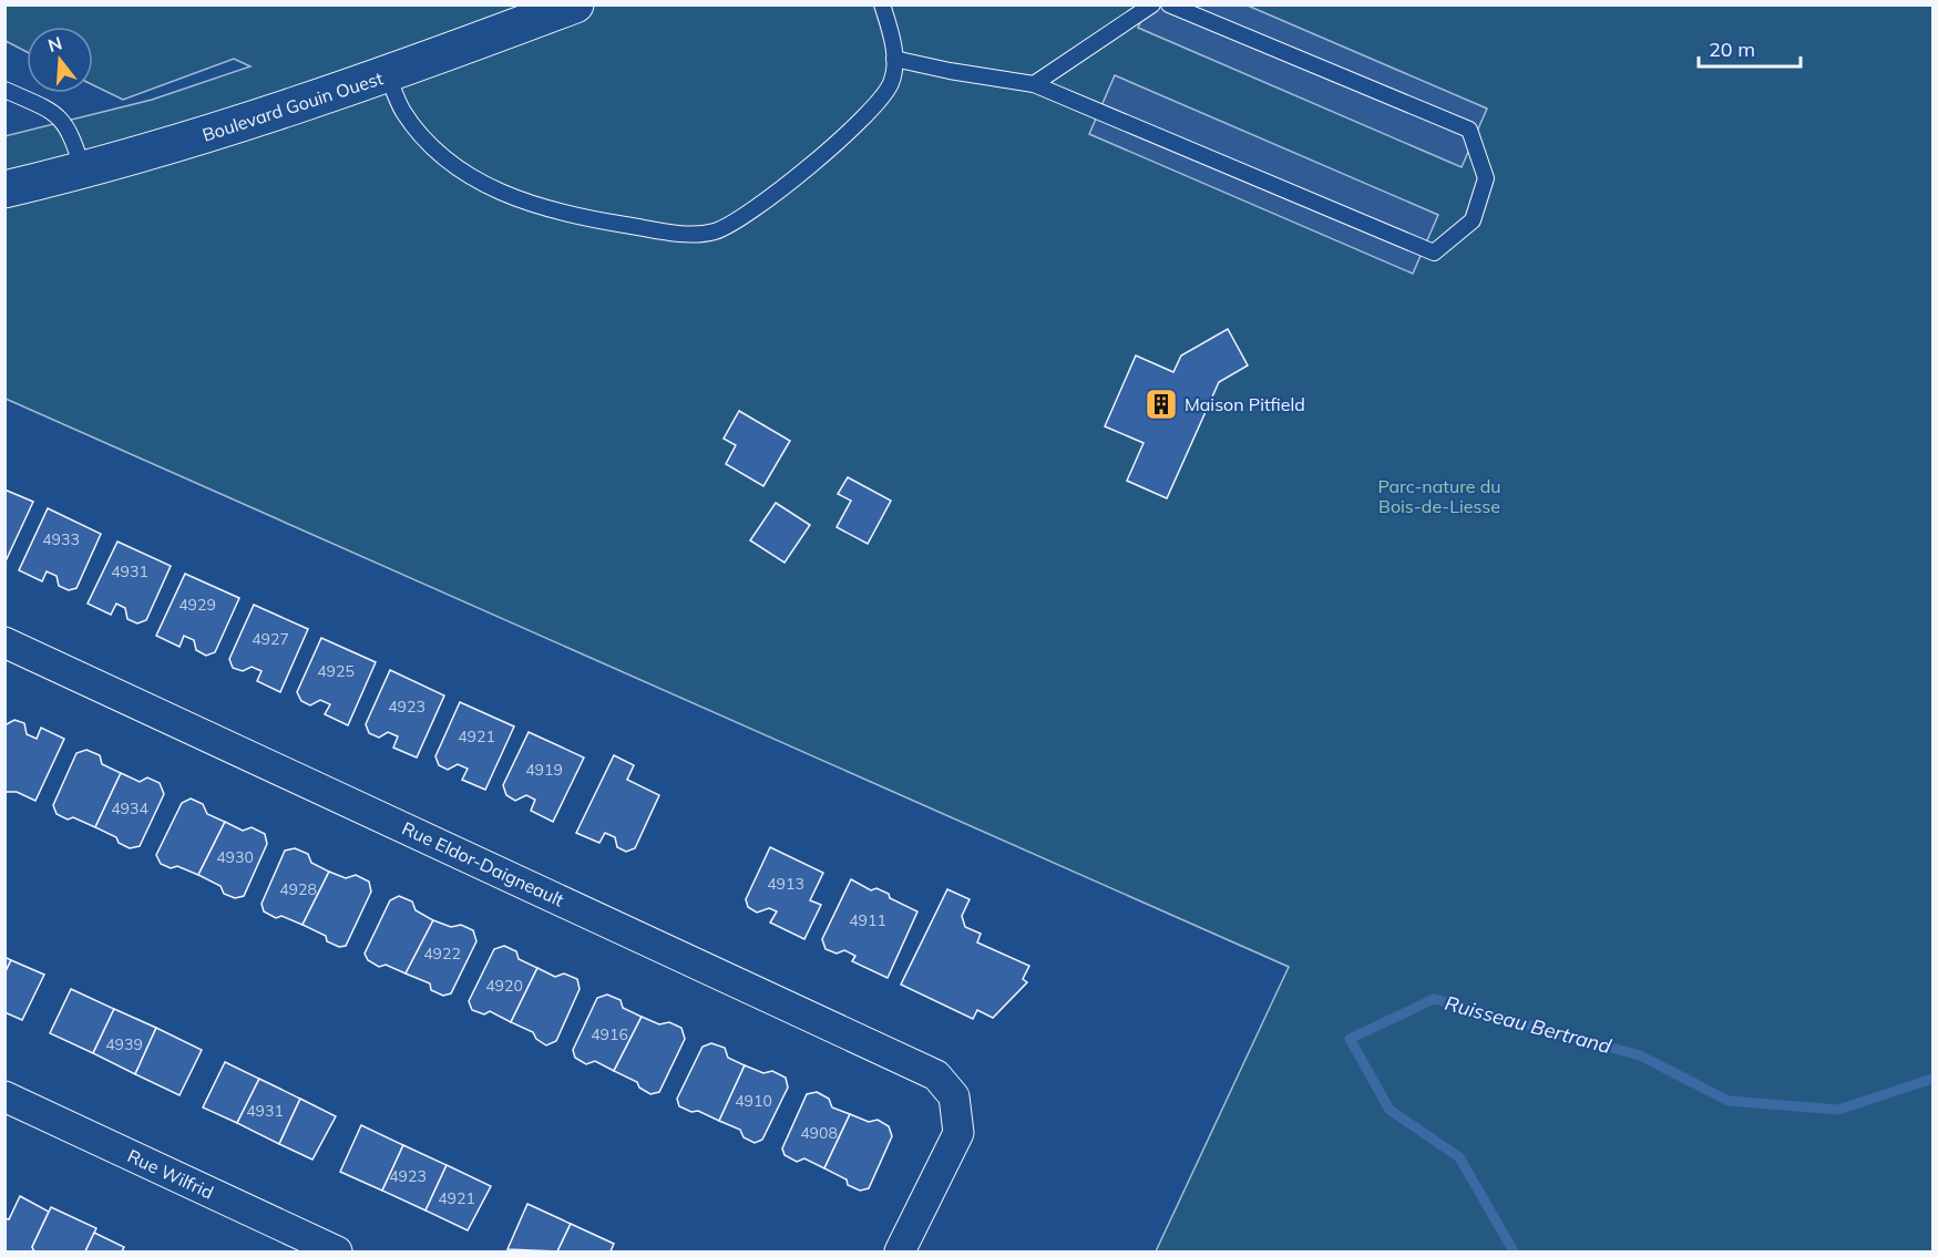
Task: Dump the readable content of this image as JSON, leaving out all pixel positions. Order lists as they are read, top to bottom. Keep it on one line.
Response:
{"streets":{"main road":["Boulevard Gouin Ouest"],"street":["Rue Eldor-Daigneault","Rue Wilfrid"]},"water":["Ruisseau Bertrand"],"parks":["Parc-nature du Bois-de-Liesse"],"places":{"building":["Maison Pitfield"]},"house_numbers":["4933","4931","4929","4927","4925","4923","4921","4919","4934","4930","4913","4928","4911","4922","4920","4916","4939","4910","4931","4908","4923","4921"],"scale_bar":"20 m","north":"top"}
